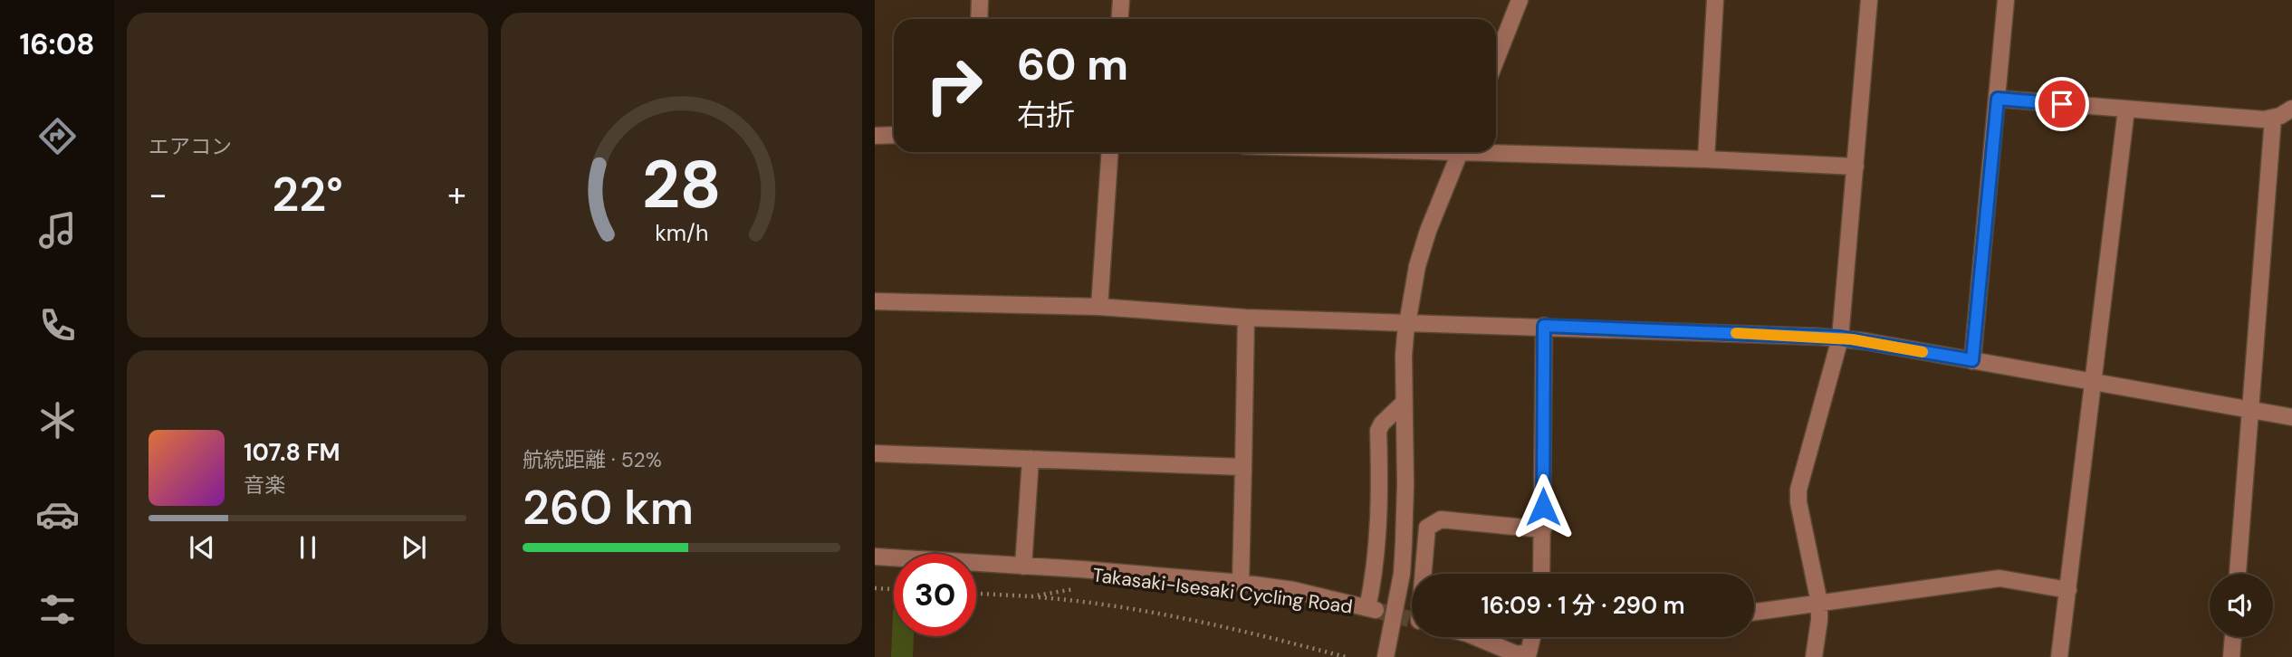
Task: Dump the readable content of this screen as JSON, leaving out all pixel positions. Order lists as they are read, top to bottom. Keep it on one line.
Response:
{"streets":{"path":["Takasaki-Isesaki Cycling Road"]},"page":{"tabs":"16:08","tile":["エアコン",["航続距離 · 52%","260 km"]],"turn":["60 m","右折"],"heat":["−","22°","+"],"song":["107.8 FM","音楽"],"limit":"30","trip":"16:09 · 1 分 · 290 m","gauge":["28","km/h"]}}
